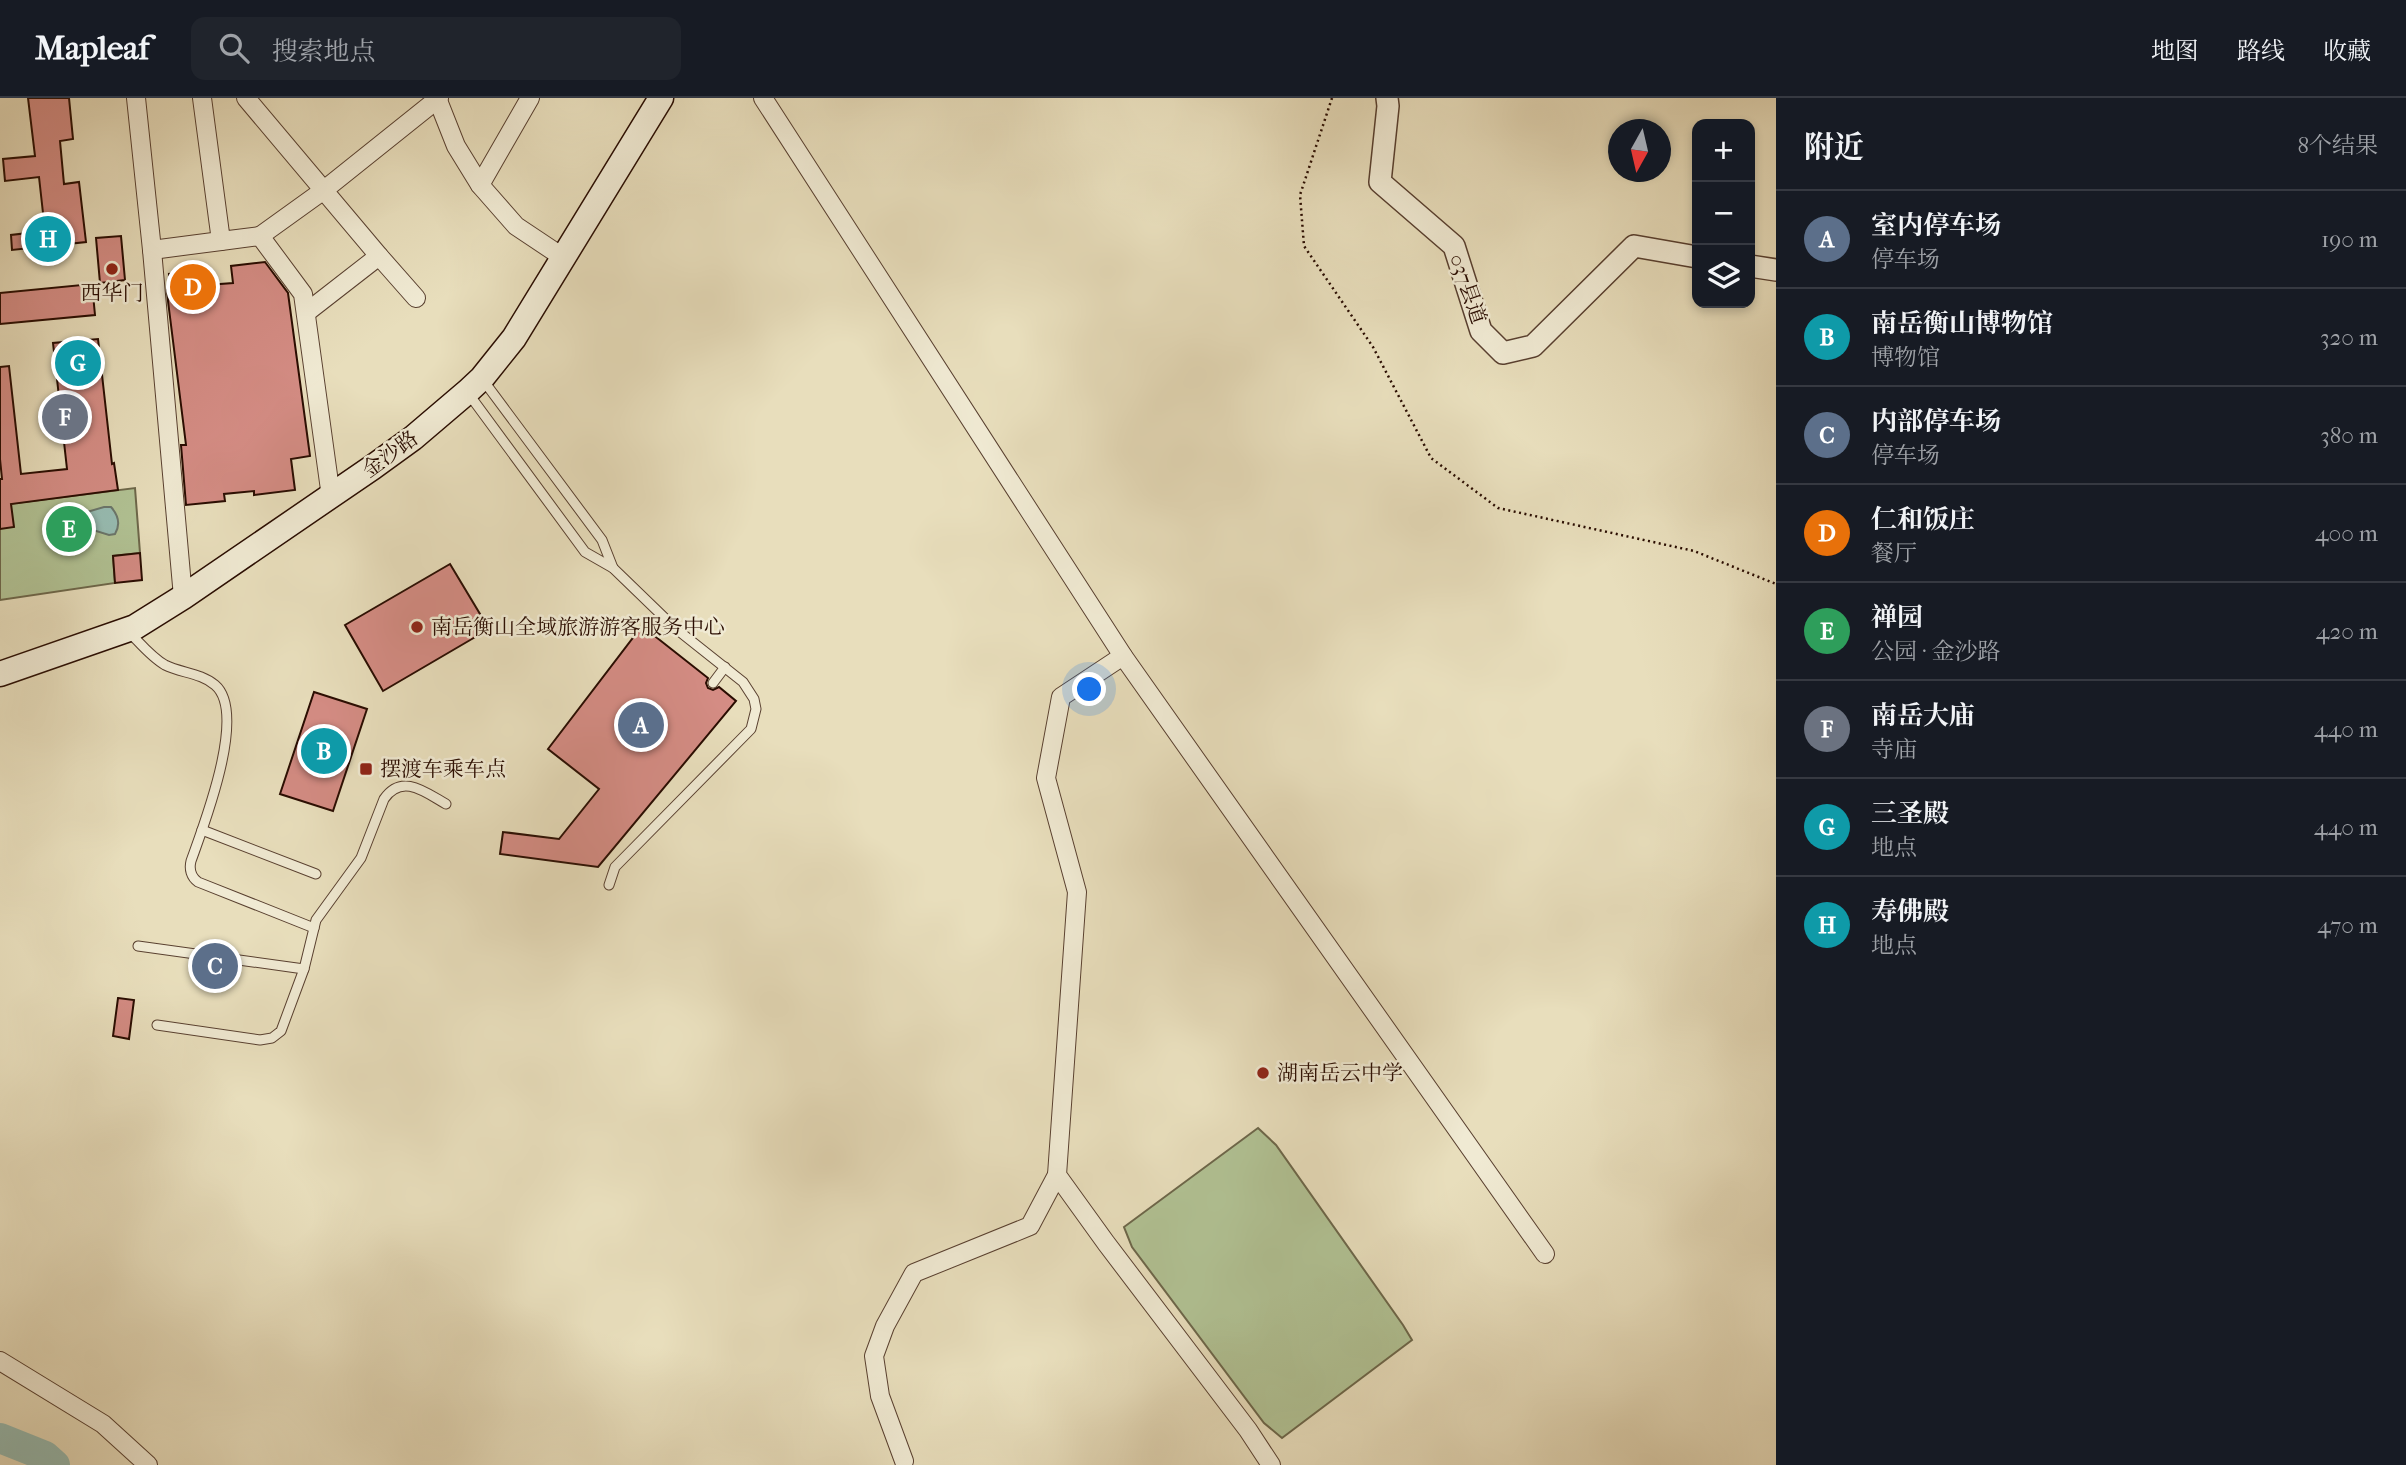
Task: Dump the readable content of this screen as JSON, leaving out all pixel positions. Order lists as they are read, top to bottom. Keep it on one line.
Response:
{"streets":{"main road":["金沙路"],"street":["037县道"]},"places":{"other":["西华门","南岳衡山全域旅游游客服务中心","湖南岳云中学"],"transit":["摆渡车乘车点"]},"north":"bottom","page":{"header":"Mapleaf","search":"搜索地点","nav":["地图","路线","收藏"],"heading":["附近","8个结果"],"map_buttons":["+","−"],"list":[{"mark":"A","name":"室内停车场","note":"停车场","value":"190 m"},{"mark":"B","name":"南岳衡山博物馆","note":"博物馆","value":"320 m"},{"mark":"C","name":"内部停车场","note":"停车场","value":"380 m"},{"mark":"D","name":"仁和饭庄","note":"餐厅","value":"400 m"},{"mark":"E","name":"禅园","note":"公园 · 金沙路","value":"420 m"},{"mark":"F","name":"南岳大庙","note":"寺庙","value":"440 m"},{"mark":"G","name":"三圣殿","note":"地点","value":"440 m"},{"mark":"H","name":"寿佛殿","note":"地点","value":"470 m"}],"pins":["H","D","G","F","E","A","B","C"]}}
